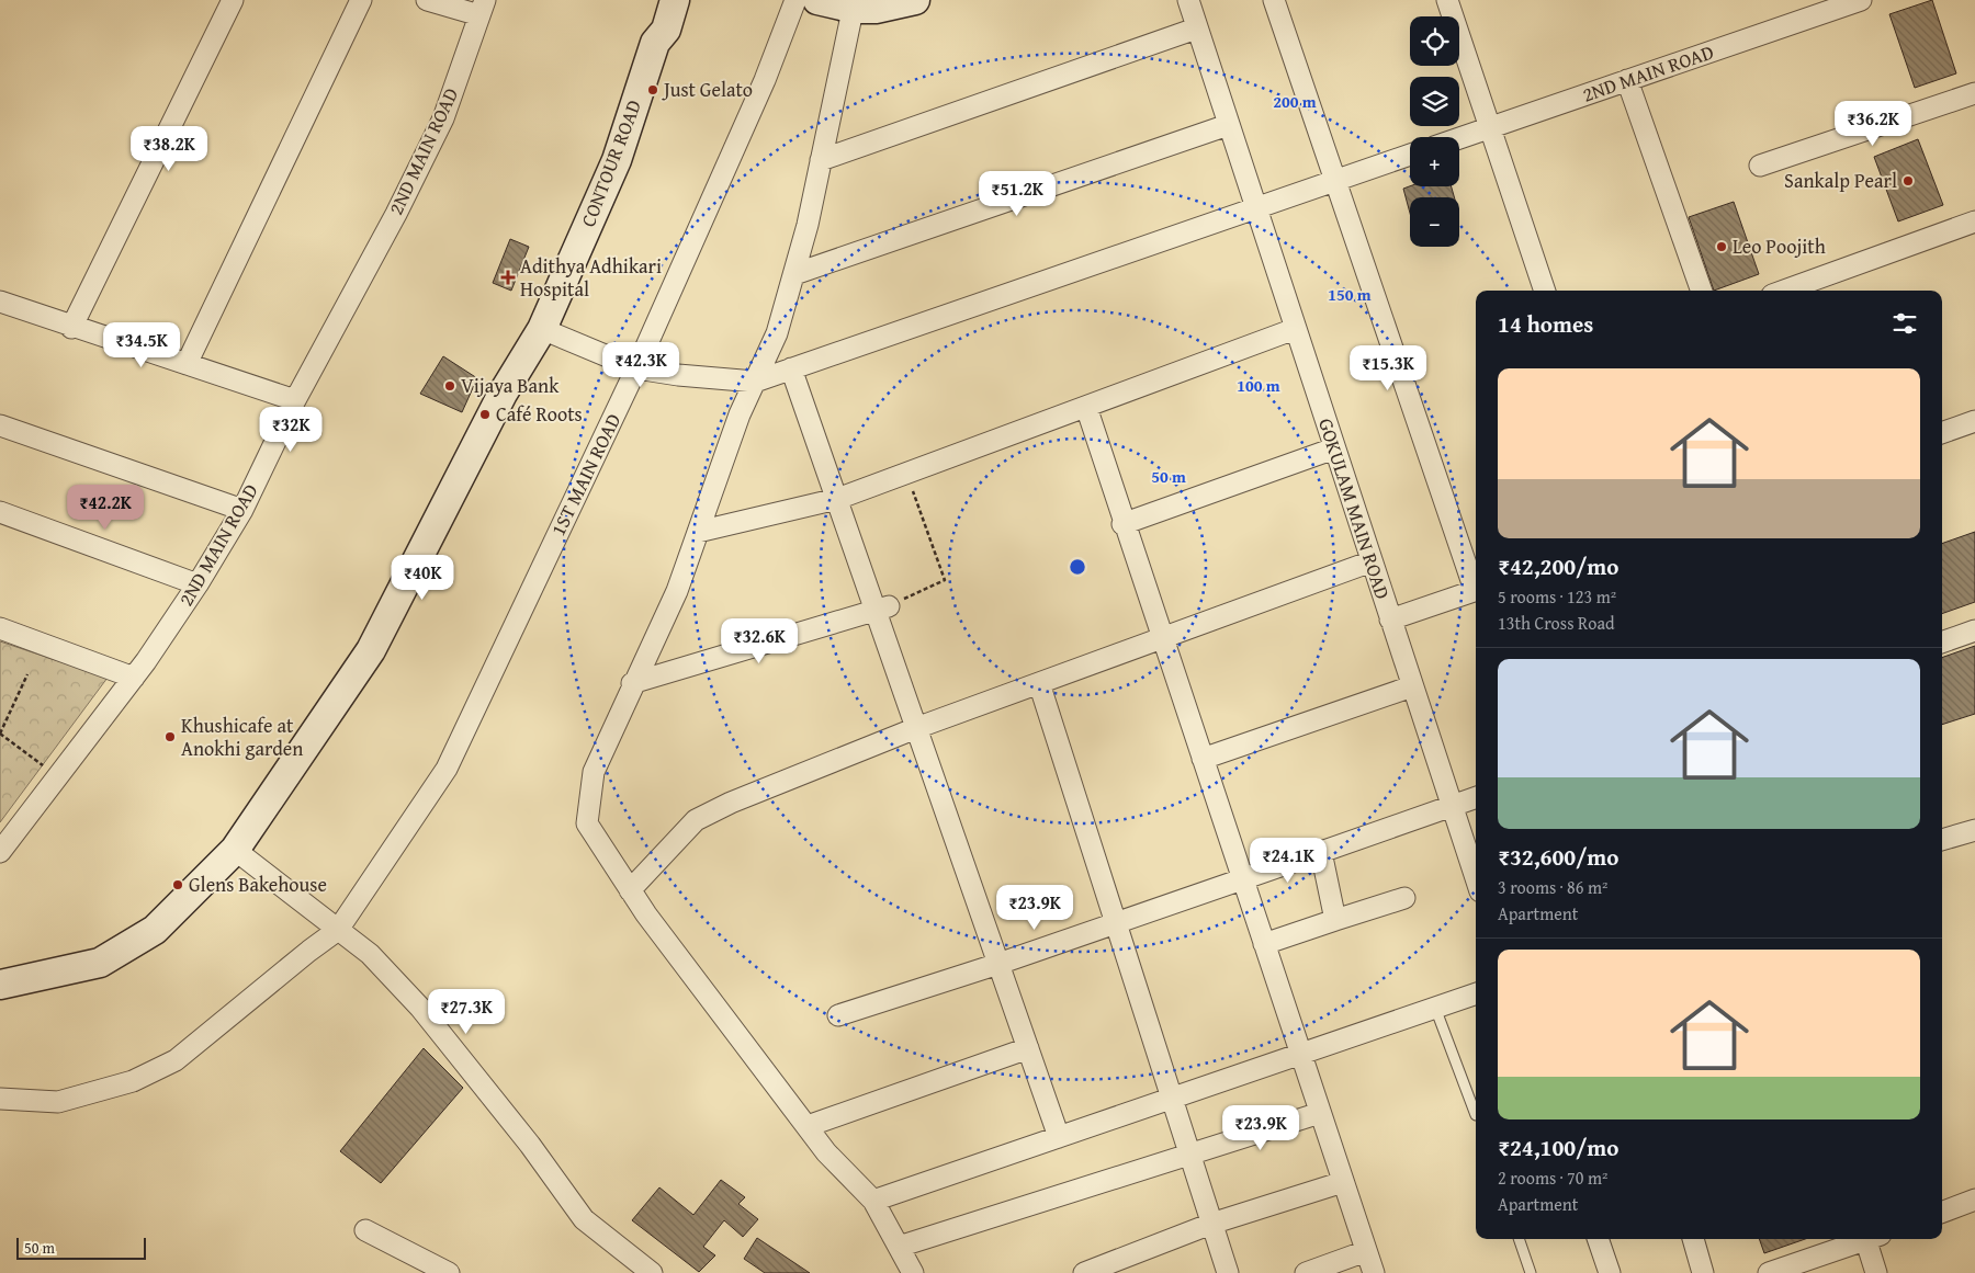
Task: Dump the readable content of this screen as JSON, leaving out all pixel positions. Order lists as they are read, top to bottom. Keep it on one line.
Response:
{"streets":{"main road":["CONTOUR ROAD"],"street":["2ND MAIN ROAD","1ST MAIN ROAD","GOKULAM MAIN ROAD"]},"places":{"other":["Just Gelato","Sankalp Pearl","Leo Poojith","Vijaya Bank","Café Roots","Khushicafe at Anokhi garden","Glens Bakehouse"],"health":["Adithya Adhikari Hospital"]},"scale_bar":"50 m","page":{"map_buttons":["+","−"],"price":["₹36.2K","₹38.2K","₹51.2K","₹34.5K","₹42.3K","₹15.3K","₹32K","₹42.2K","₹40K","₹32.6K","₹24.1K","₹23.9K","₹27.3K","₹23.9K"],"heading":"14 homes","list":[{"name":"₹42,200/mo","note":"5 rooms · 123 m² · 13th Cross Road"},{"name":"₹32,600/mo","note":"3 rooms · 86 m² · Apartment"},{"name":"₹24,100/mo","note":"2 rooms · 70 m² · Apartment"}],"scale":"50 m"},"rings":["200 m","150 m","100 m","50 m"]}
